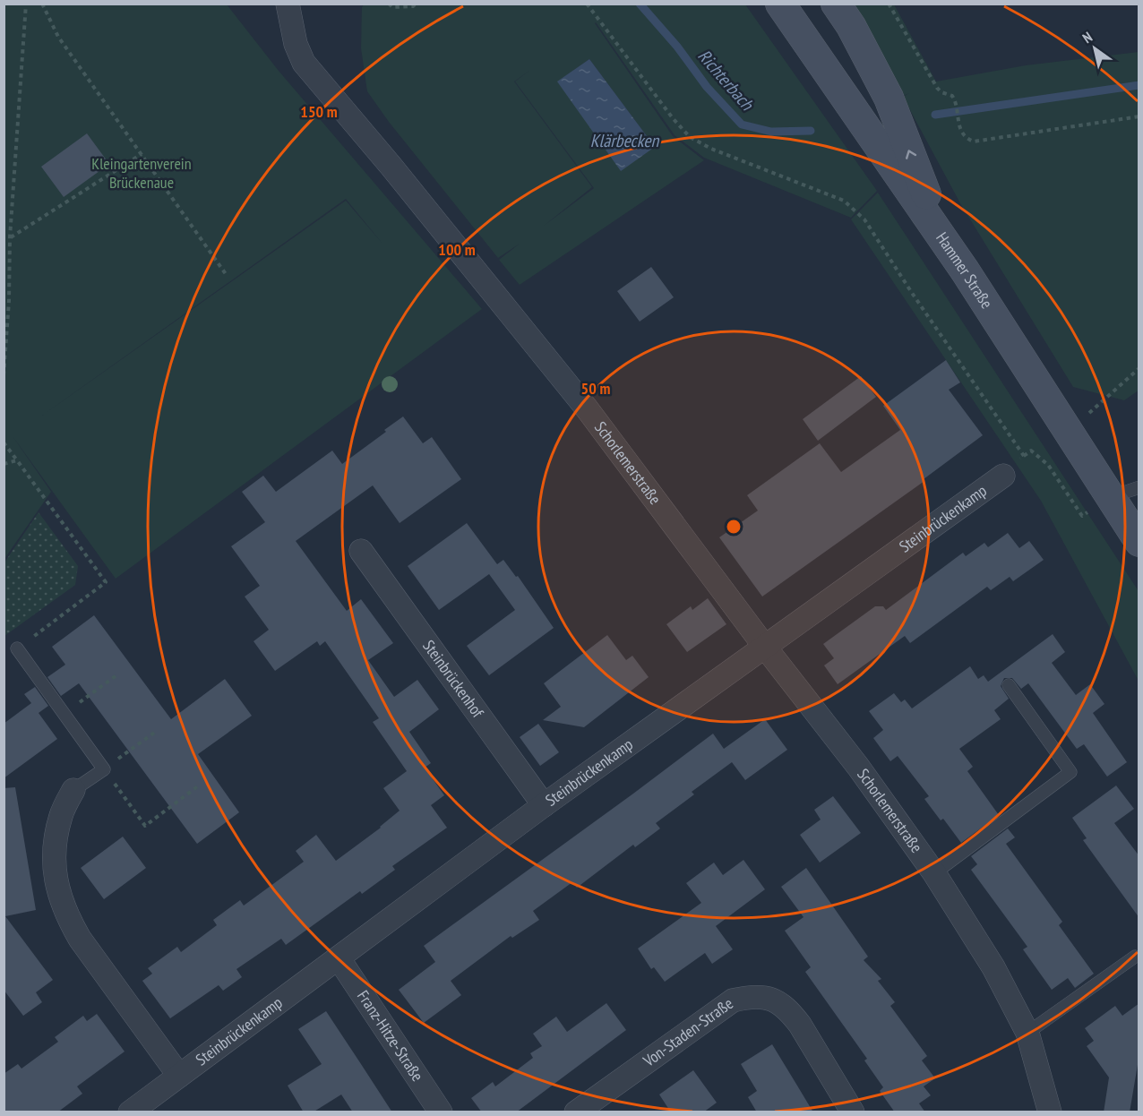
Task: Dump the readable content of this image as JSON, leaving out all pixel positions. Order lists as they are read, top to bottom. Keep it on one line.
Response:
{"streets":{"main road":["Hammer Straße"],"street":["Schorlemerstraße","Steinbrückenkamp","Steinbrückenhof","Von-Staden-Straße","Franz-Hitze-Straße"]},"crossings":[["Schorlemerstraße","Steinbrückenkamp"],["Steinbrückenkamp","Steinbrückenhof"],["Steinbrückenkamp","Franz-Hitze-Straße"]],"water":["Richterbach","Klärbecken"],"parks":["Kleingartenverein Brückenaue"],"north":"top left","rings":["150 m","100 m","50 m"]}
